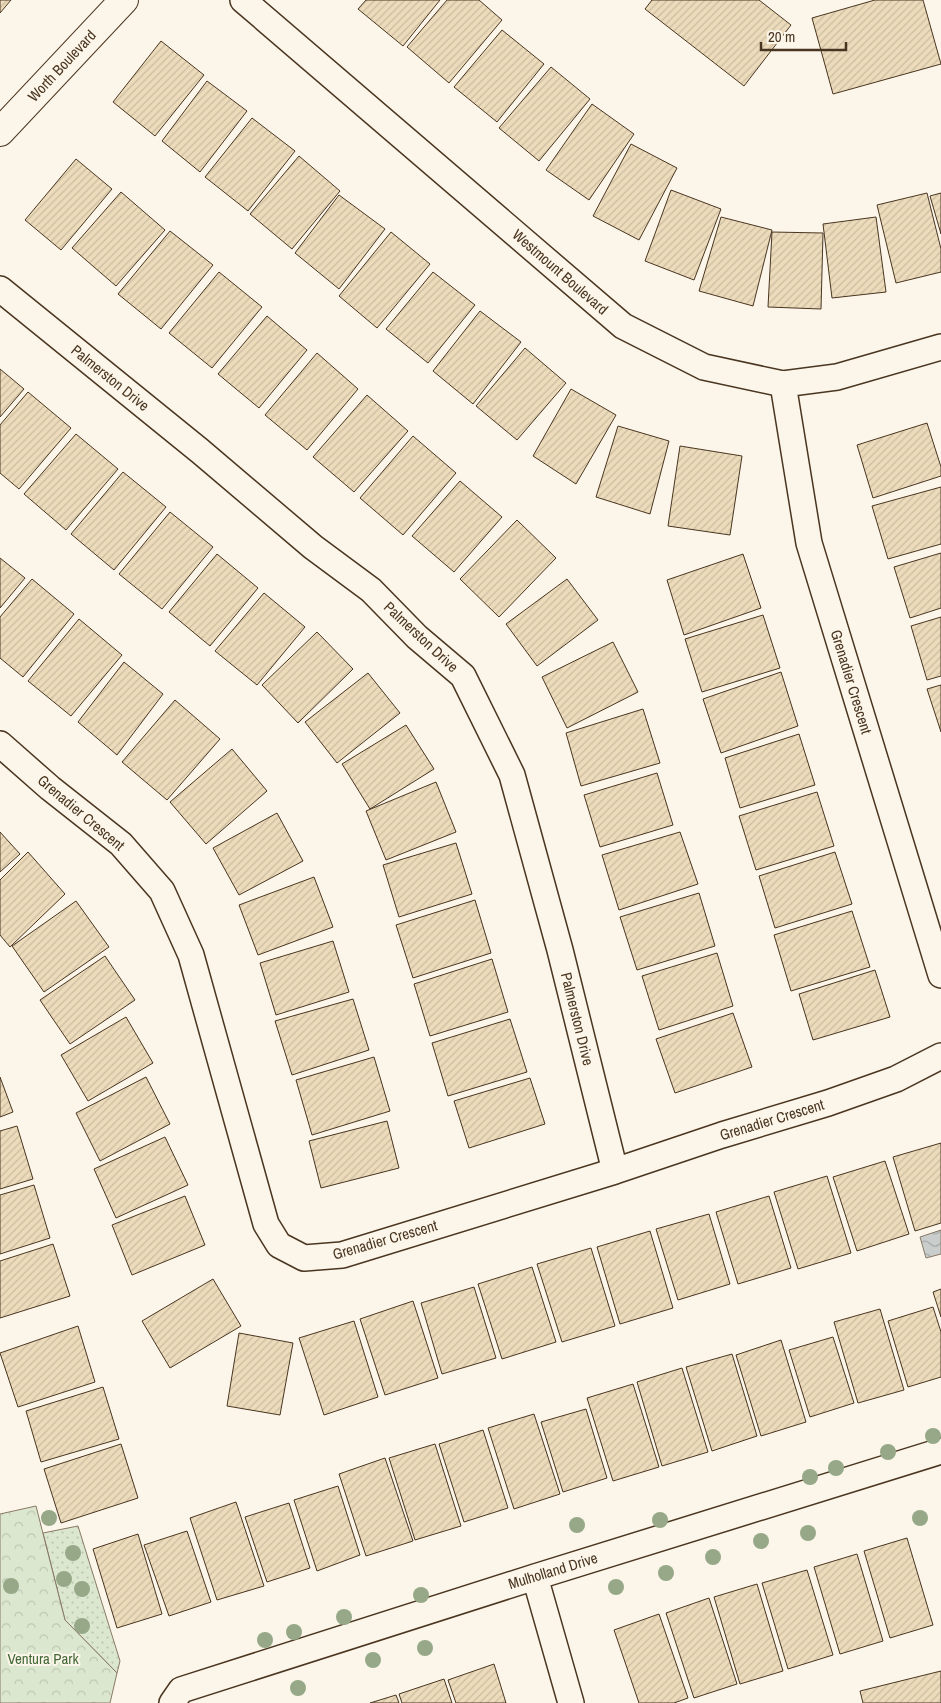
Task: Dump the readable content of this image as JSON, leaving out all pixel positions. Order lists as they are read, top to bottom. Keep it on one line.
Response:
{"streets":{"street":["Worth Boulevard","Westmount Boulevard","Palmerston Drive","Grenadier Crescent","Mulholland Drive"]},"crossings":[["Westmount Boulevard","Grenadier Crescent"],["Palmerston Drive","Grenadier Crescent"]],"parks":["Ventura Park"],"scale_bar":"20 m"}
